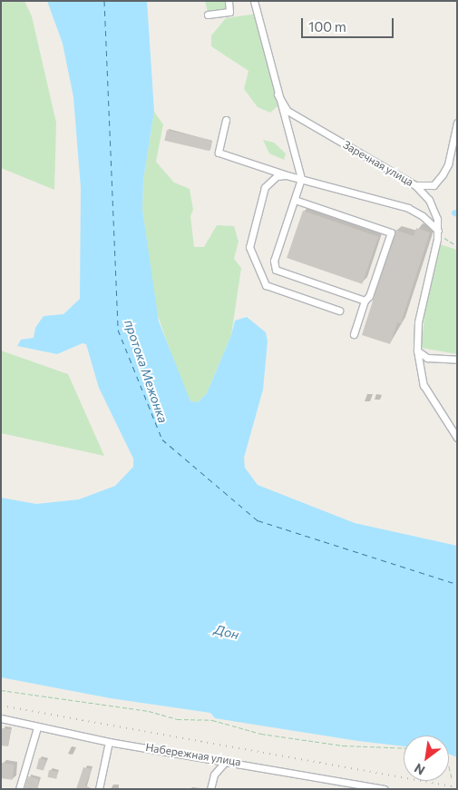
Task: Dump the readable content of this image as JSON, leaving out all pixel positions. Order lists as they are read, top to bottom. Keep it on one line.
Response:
{"streets":{"street":["Заречная улица","Набережная улица"]},"water":["протока Межонка","Дон"],"scale_bar":"100 m","north":"bottom left"}
